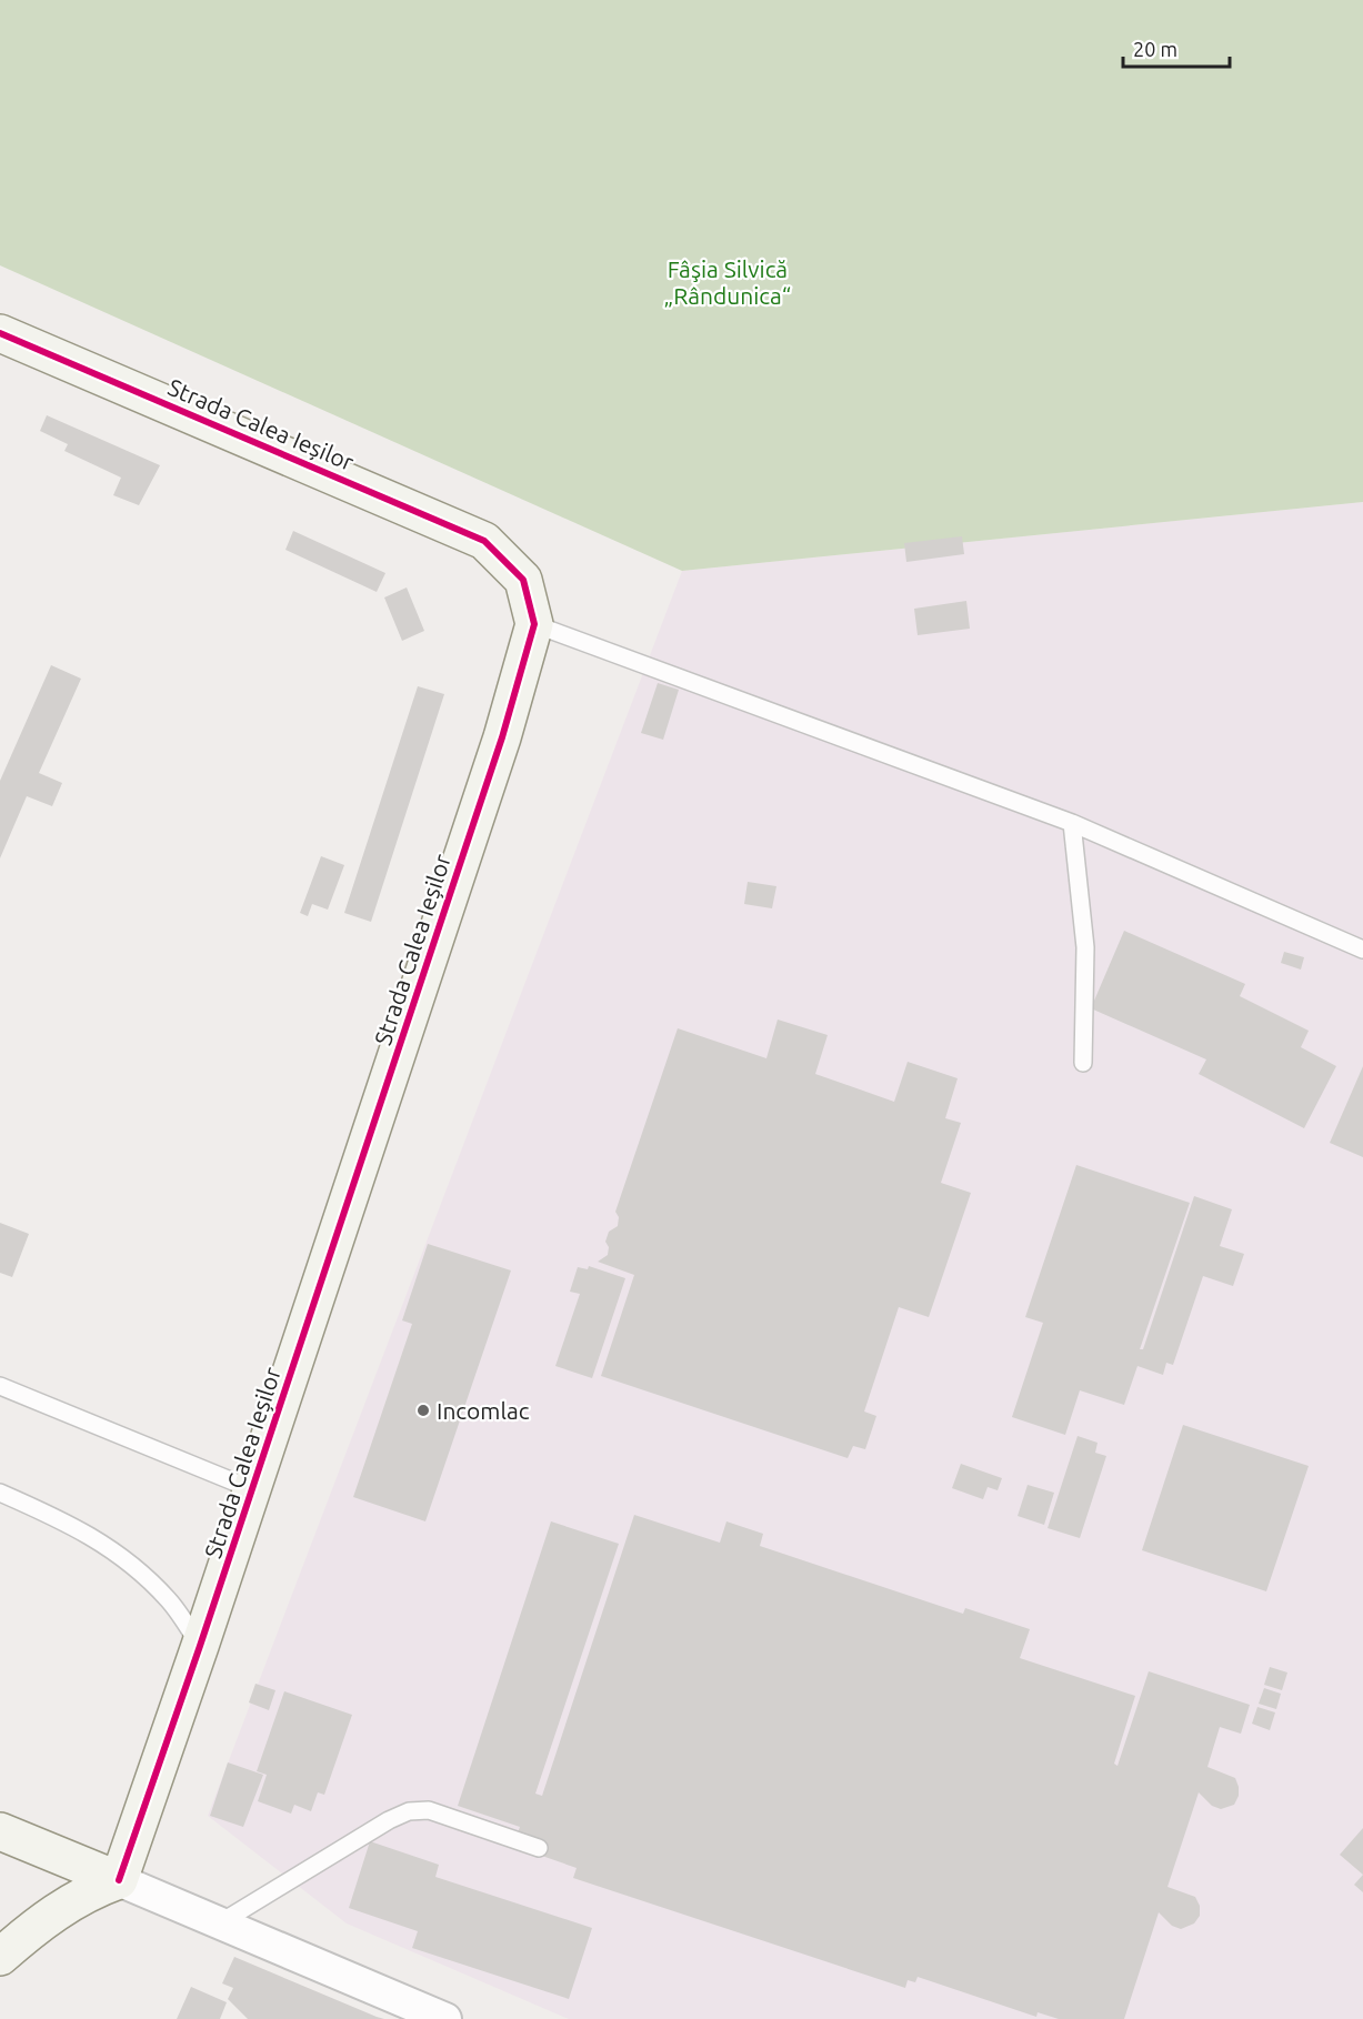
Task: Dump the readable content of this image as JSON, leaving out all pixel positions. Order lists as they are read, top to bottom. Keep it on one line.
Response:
{"streets":{"street":["Strada Calea Ieșilor"]},"parks":["Fâşia Silvică „Rândunica“"],"places":["Incomlac"],"scale_bar":"20 m"}
